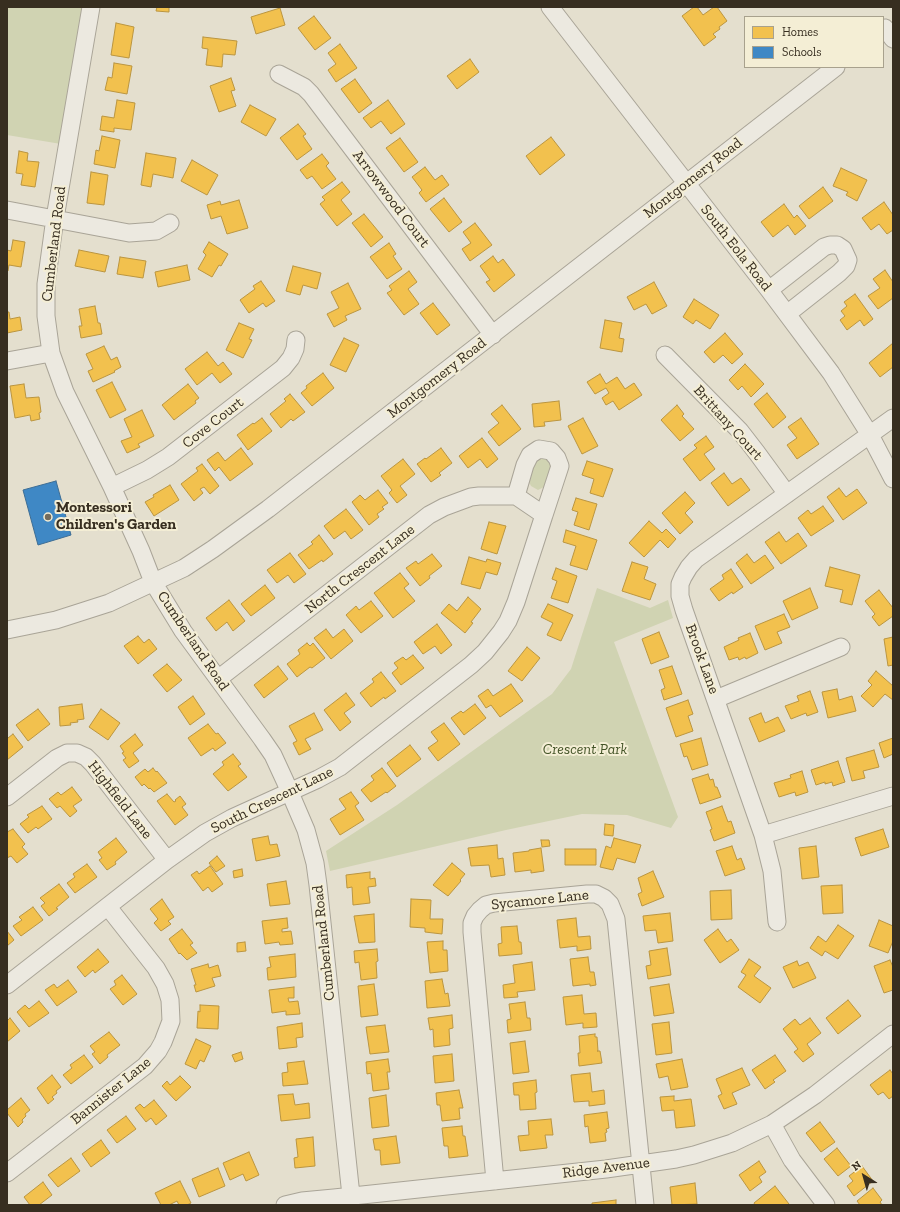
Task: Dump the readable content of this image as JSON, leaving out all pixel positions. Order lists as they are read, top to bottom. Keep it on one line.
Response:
{"streets":{"street":["Montgomery Road","Arrowwood Court","Cumberland Road","South Eola Road","Cove Court","Brittany Court","North Crescent Lane","Brook Lane","Highfield Lane","South Crescent Lane","Sycamore Lane","Bannister Lane","Ridge Avenue"]},"crossings":[["Montgomery Road","Arrowwood Court"],["Montgomery Road","Cumberland Road"],["Montgomery Road","South Eola Road"],["Cumberland Road","Cove Court"],["Cumberland Road","North Crescent Lane"],["Cumberland Road","South Crescent Lane"],["Cumberland Road","Ridge Avenue"],["South Eola Road","Brook Lane"],["Brittany Court","Brook Lane"],["North Crescent Lane","South Crescent Lane"],["Highfield Lane","South Crescent Lane"],["South Crescent Lane","Bannister Lane"],["Sycamore Lane","Ridge Avenue"]],"parks":["Crescent Park"],"places":["Montessori Children's Garden"],"legend":["Homes","Schools"],"north":"top left"}
